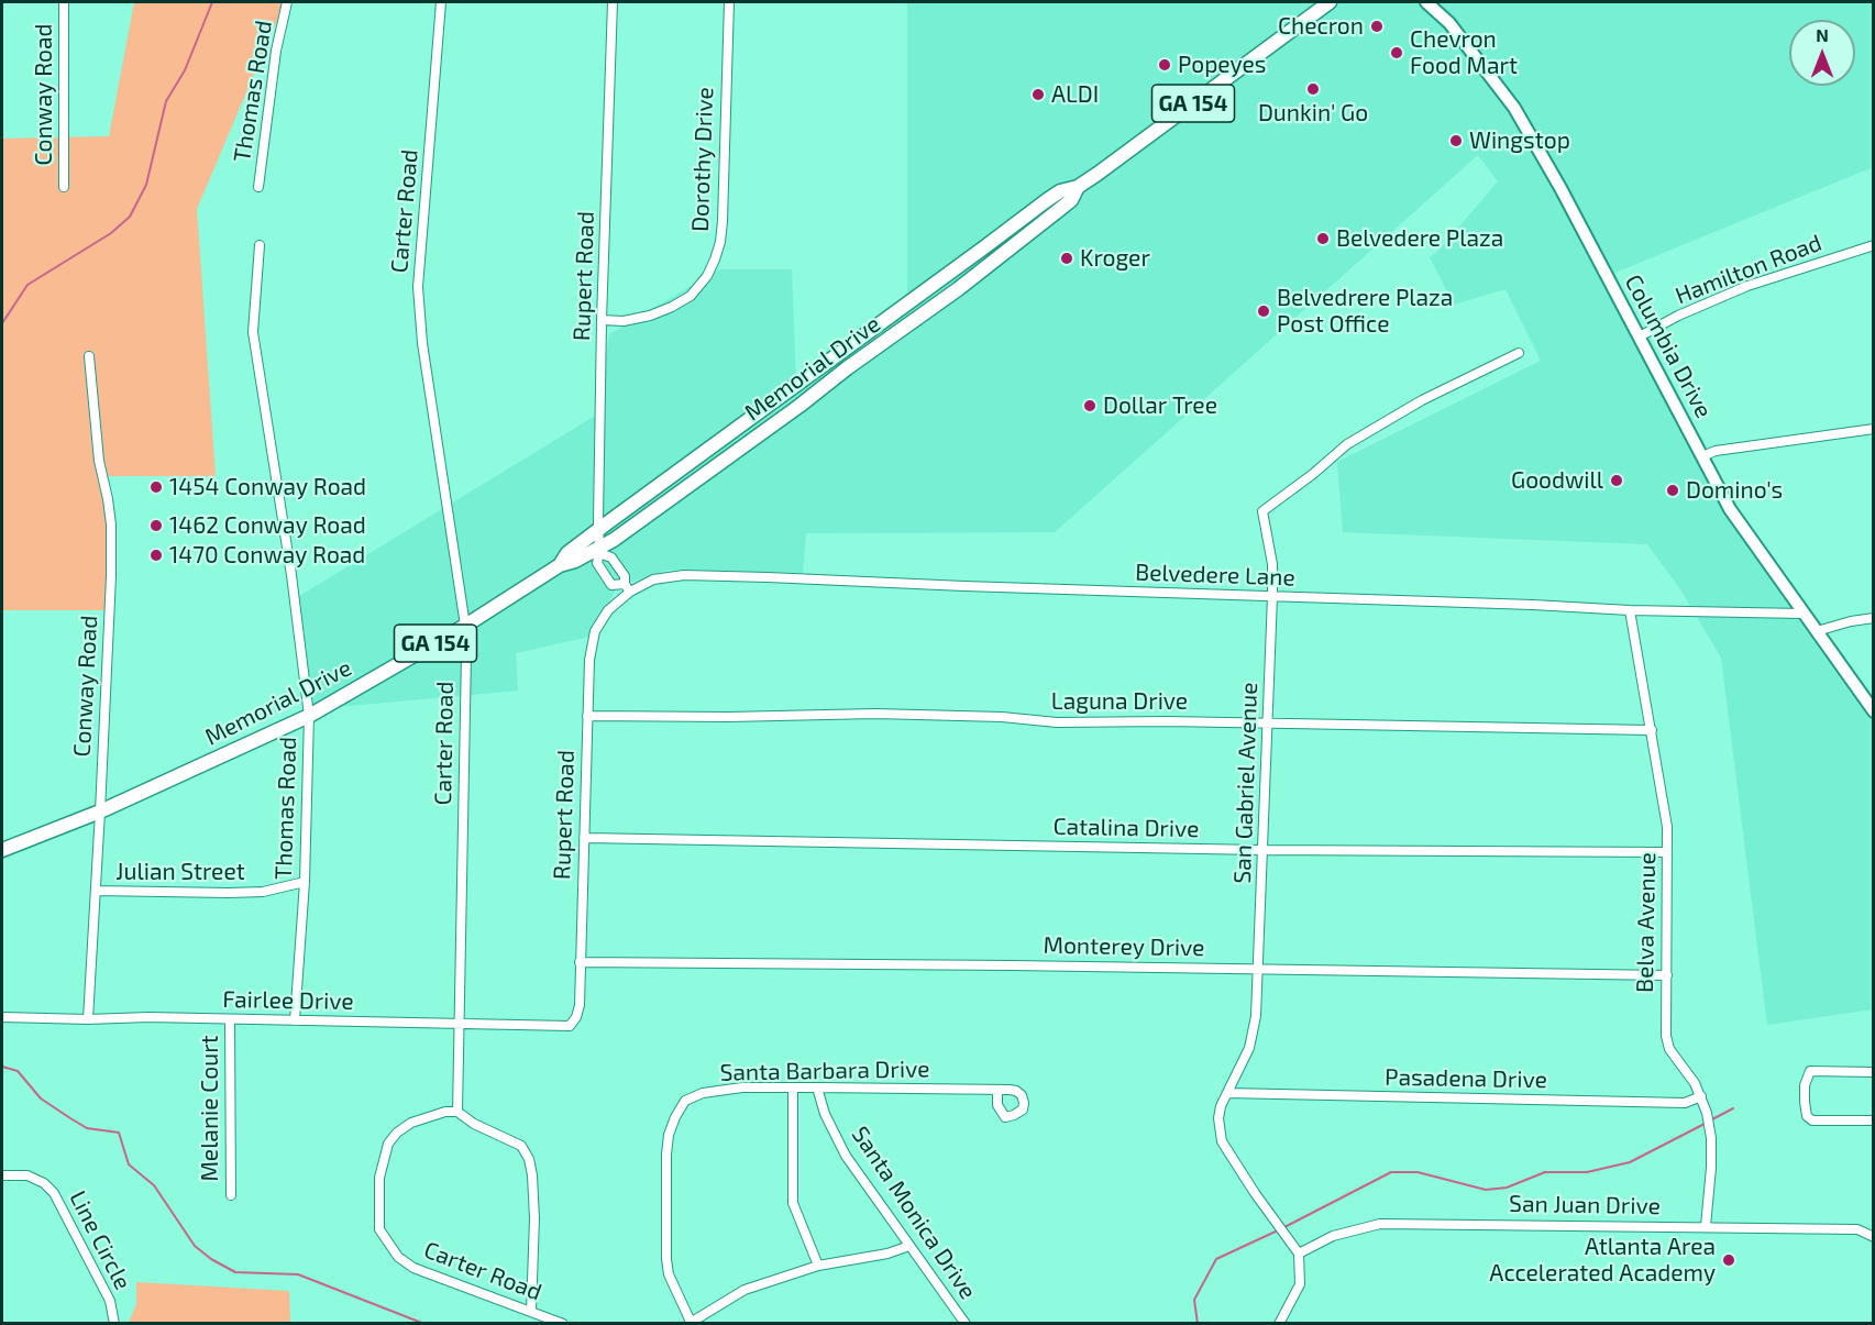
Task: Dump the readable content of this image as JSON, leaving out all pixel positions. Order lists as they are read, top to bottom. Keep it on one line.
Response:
{"streets":{"main road":["GA 154","Columbia Drive","Memorial Drive"],"street":["Thomas Road","Conway Road","Dorothy Drive","Carter Road","Hamilton Road","Rupert Road","Belvedere Lane","Laguna Drive","San Gabriel Avenue","Catalina Drive","Julian Street","Belva Avenue","Monterey Drive","Fairlee Drive","Santa Barbara Drive","Pasadena Drive","Melanie Court","San Juan Drive","Santa Monica Drive","Line Circle"]},"crossings":[["Thomas Road","Memorial Drive"],["Thomas Road","Julian Street"],["Thomas Road","Fairlee Drive"],["Conway Road","Memorial Drive"],["Conway Road","Julian Street"],["Conway Road","Fairlee Drive"],["Dorothy Drive","Rupert Road"],["Carter Road","Memorial Drive"],["Carter Road","Fairlee Drive"],["Hamilton Road","Columbia Drive"],["Rupert Road","Memorial Drive"],["Rupert Road","Belvedere Lane"],["Rupert Road","Laguna Drive"],["Rupert Road","Catalina Drive"],["Rupert Road","Monterey Drive"],["Rupert Road","Fairlee Drive"],["Columbia Drive","Belvedere Lane"],["Belvedere Lane","San Gabriel Avenue"],["Belvedere Lane","Belva Avenue"],["Laguna Drive","San Gabriel Avenue"],["Laguna Drive","Belva Avenue"],["San Gabriel Avenue","Catalina Drive"],["San Gabriel Avenue","Monterey Drive"],["San Gabriel Avenue","Pasadena Drive"],["San Gabriel Avenue","San Juan Drive"],["Catalina Drive","Belva Avenue"],["Belva Avenue","Monterey Drive"],["Belva Avenue","Pasadena Drive"],["Belva Avenue","San Juan Drive"],["Fairlee Drive","Melanie Court"],["Santa Barbara Drive","Santa Monica Drive"]],"places":["Checron","Chevron Food Mart","Popeyes","Dunkin' Go","ALDI","Wingstop","Belvedere Plaza","Kroger","Belvedrere Plaza Post Office","Dollar Tree","Goodwill","1454 Conway Road","Domino's","1462 Conway Road","1470 Conway Road","Atlanta Area Accelerated Academy"],"north":"top"}
